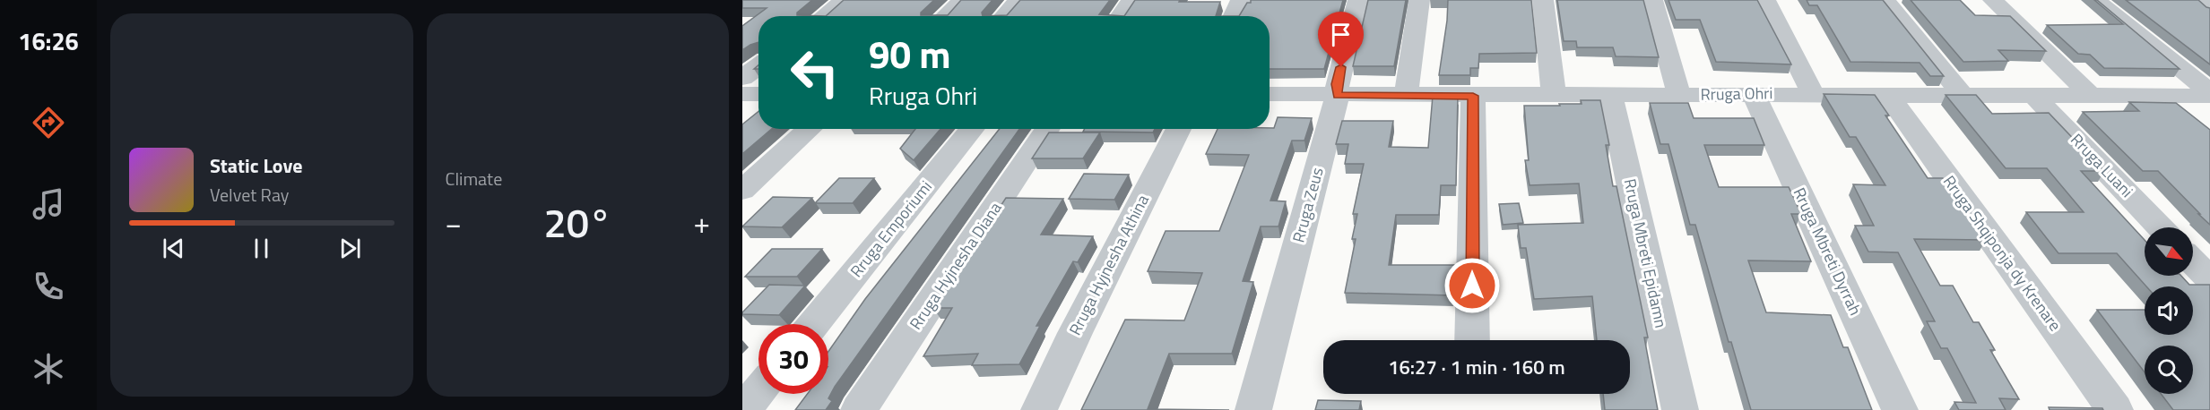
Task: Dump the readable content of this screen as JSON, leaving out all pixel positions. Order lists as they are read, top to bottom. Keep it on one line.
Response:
{"streets":{"street":["Rruga Ohri","Rruga Luani","Rruga Zeus","Rruga Emporiumi","Rruga Mbreti Dyrrah","Rruga Mbreti Epidamn","Rruga Shqiponja dy Krenare","Rruga Hyjnesha Athina","Rruga Hyjnesha Diana"]},"crossings":[["Rruga Ohri","Rruga Luani"],["Rruga Ohri","Rruga Zeus"],["Rruga Ohri","Rruga Mbreti Dyrrah"],["Rruga Ohri","Rruga Mbreti Epidamn"],["Rruga Ohri","Rruga Shqiponja dy Krenare"]],"north":"bottom right","page":{"tabs":"16:26","tile":"Climate","turn":["90 m","Rruga Ohri"],"song":["Static Love","Velvet Ray"],"heat":["−","20°","+"],"limit":"30","trip":"16:27 · 1 min · 160 m"}}
